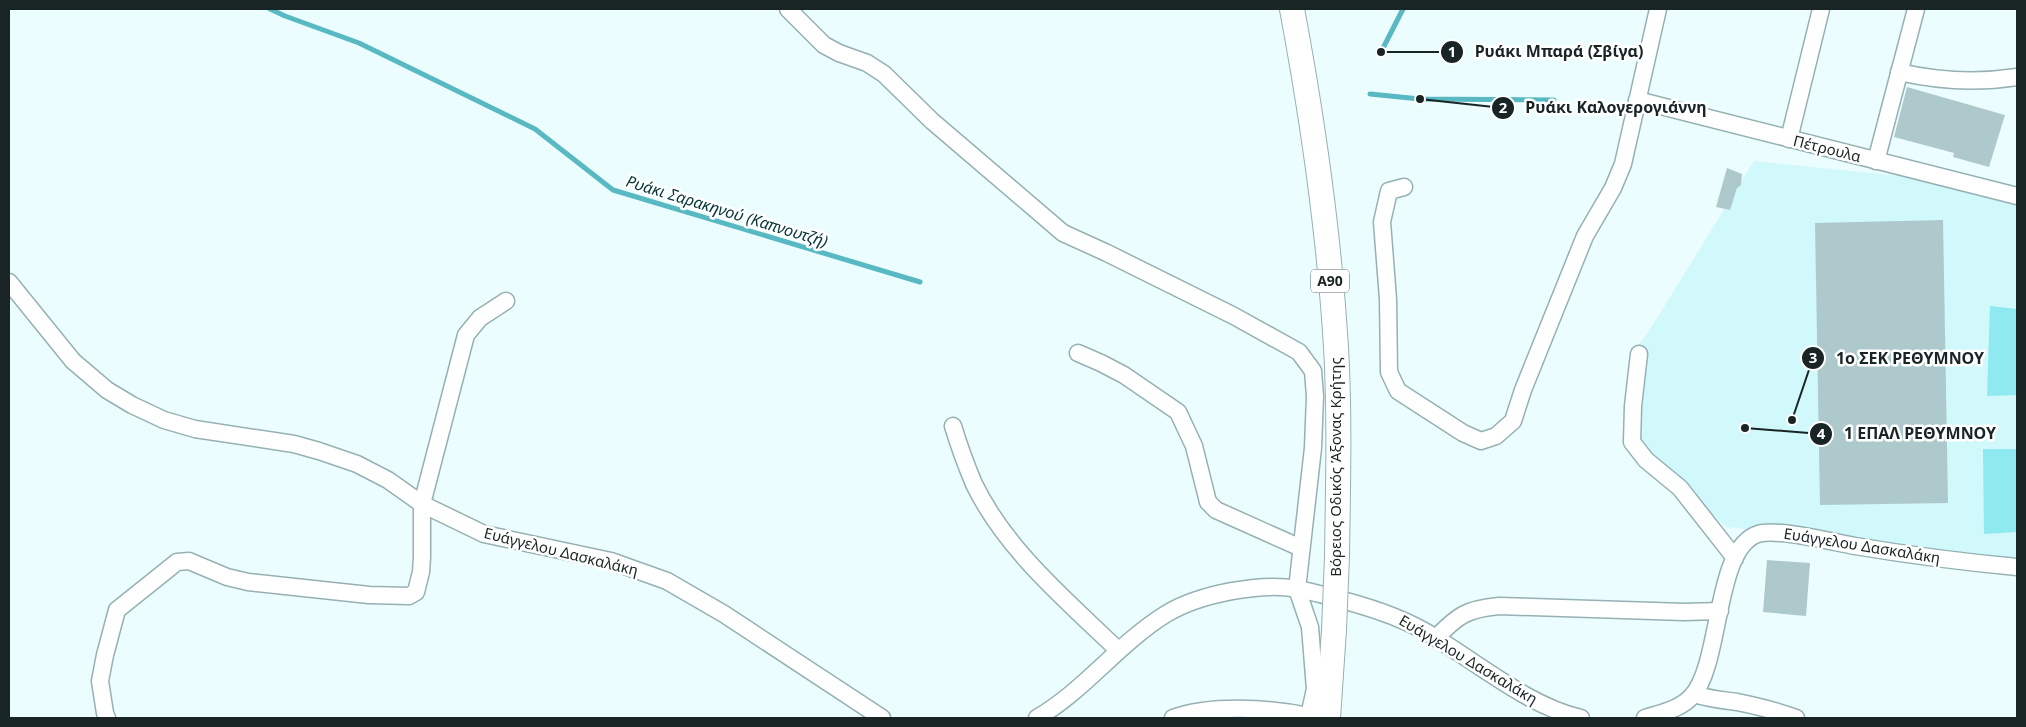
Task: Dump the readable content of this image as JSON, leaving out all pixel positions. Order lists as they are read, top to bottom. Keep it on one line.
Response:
{"streets":{"highway":["Α90","Βόρειος Οδικός Άξονας Κρήτης"],"street":["Πέτρουλα","Ευάγγελου Δασκαλάκη"]},"water":["Ρυάκι Σαρακηνού (Καπνουτζή)"],"places":["Ρυάκι Μπαρά (Σβίγα)","Ρυάκι Καλογερογιάννη","1ο ΣΕΚ ΡΕΘΥΜΝΟΥ","1 ΕΠΑΛ ΡΕΘΥΜΝΟΥ"]}
